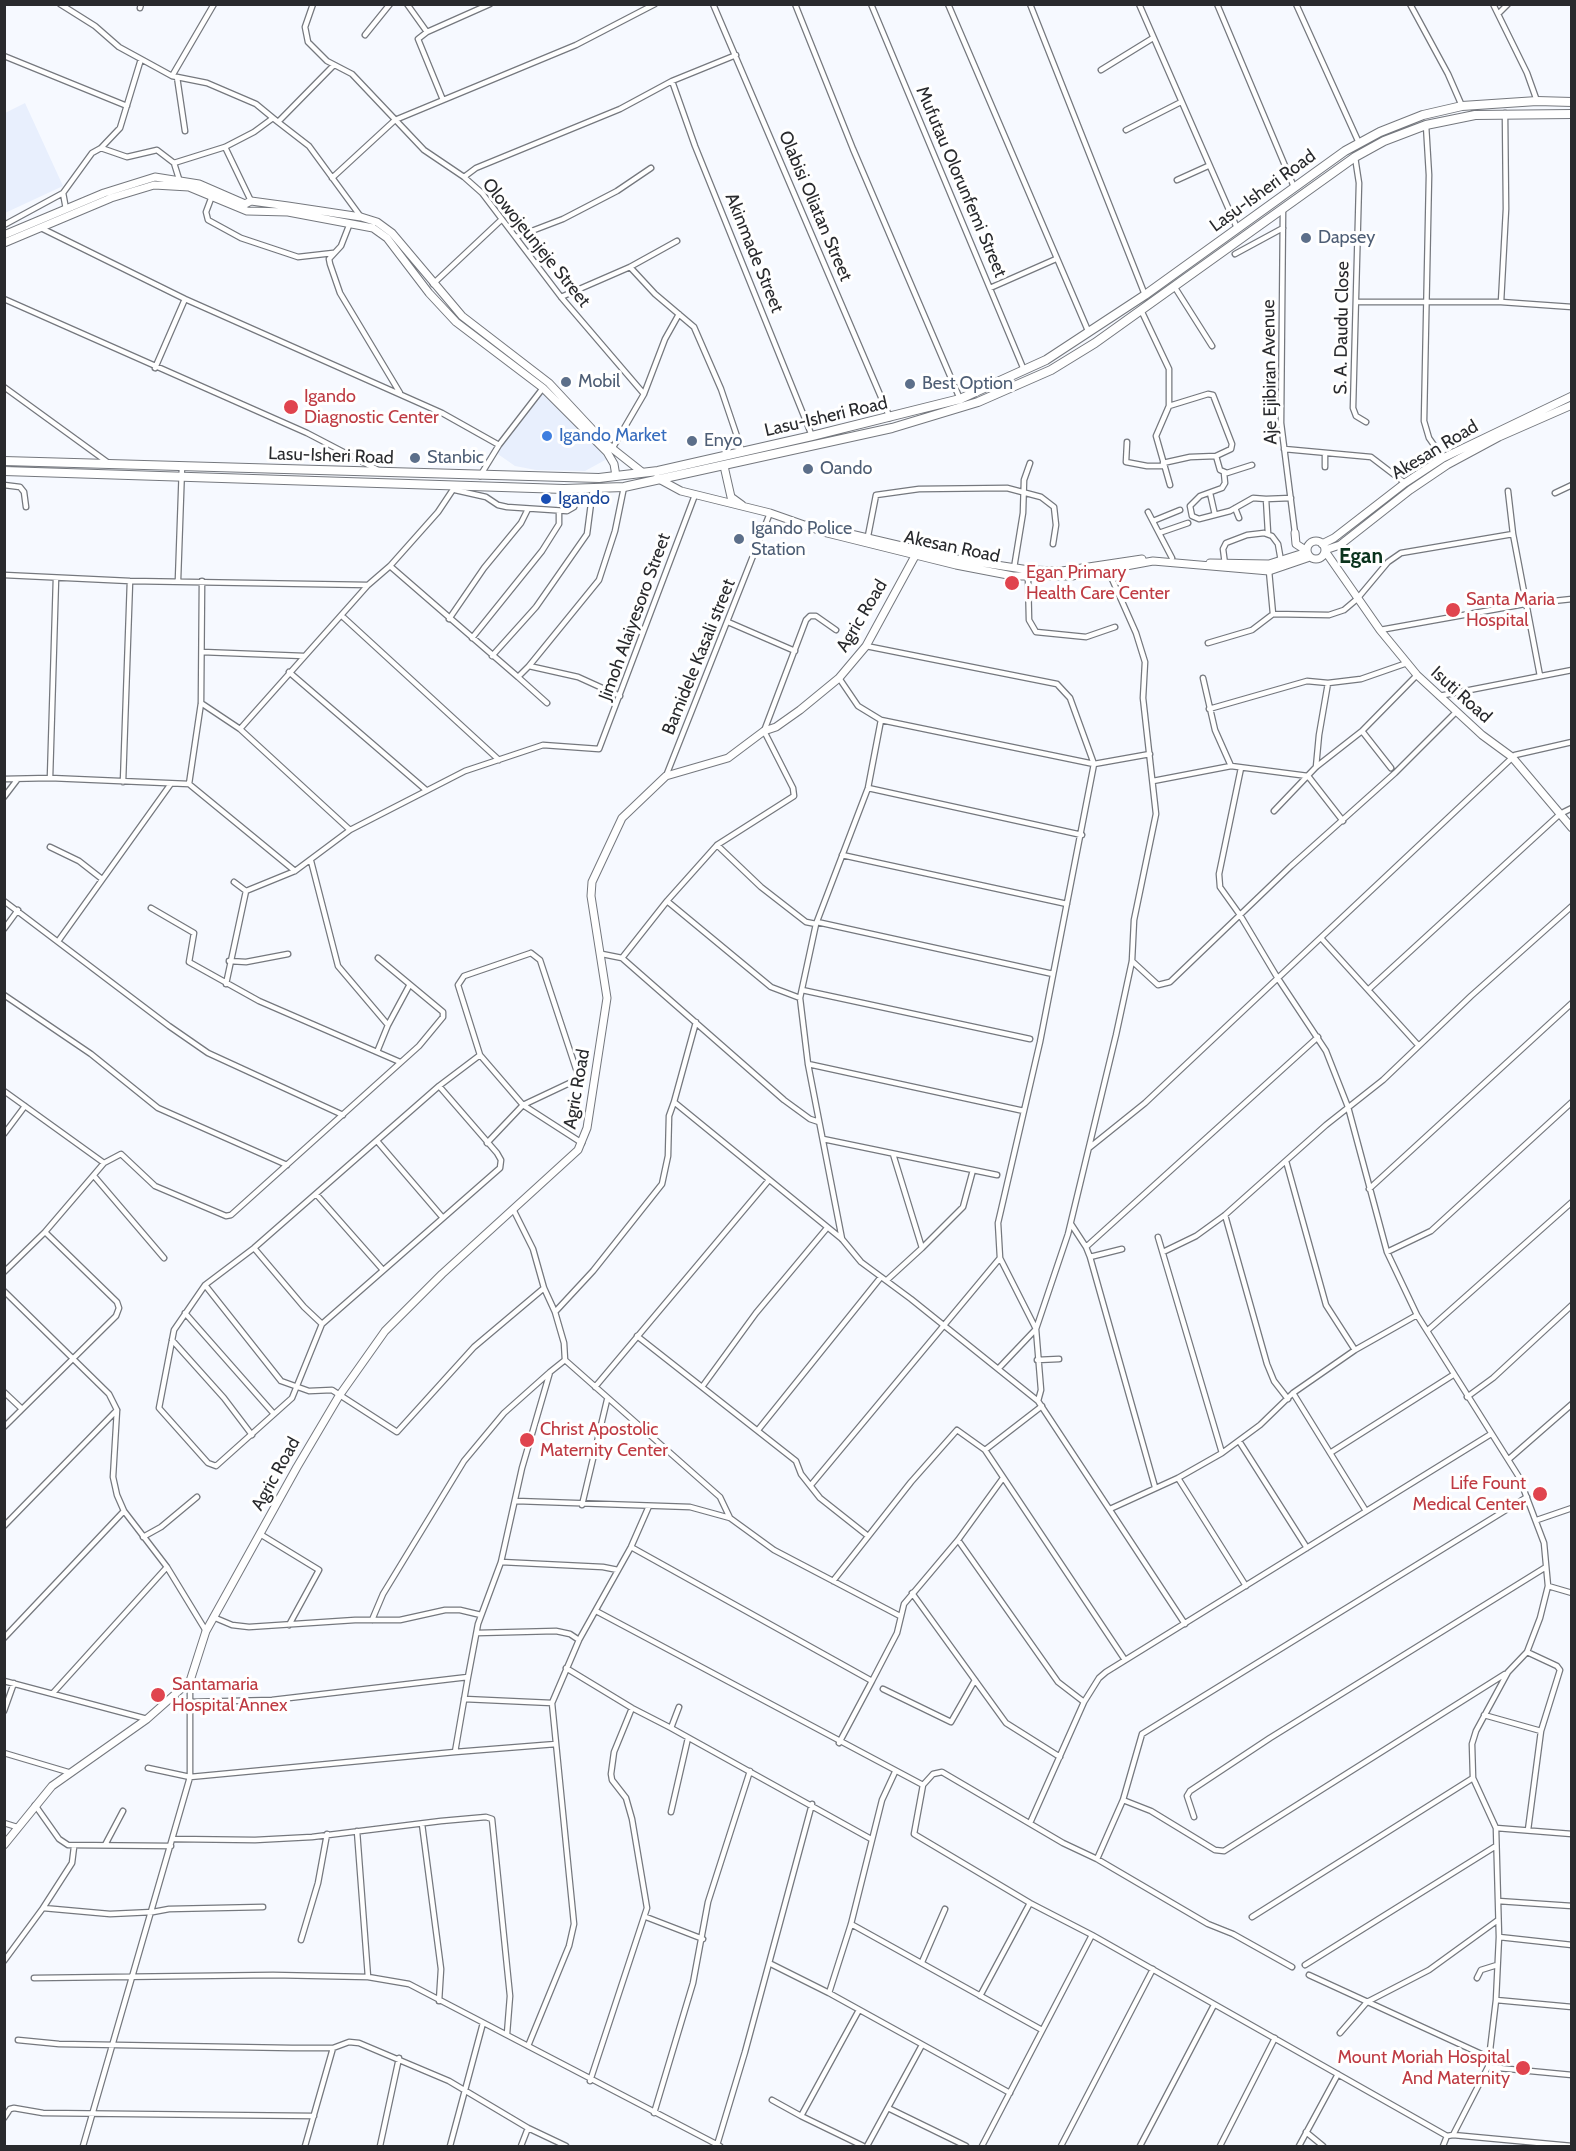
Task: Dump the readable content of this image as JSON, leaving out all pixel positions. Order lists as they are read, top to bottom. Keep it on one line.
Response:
{"streets":{"main road":["Lasu-Isheri Road"],"street":["Mufutau Olorunfemi Street","Olabisi Oliatan Street","Olowojeunjeje Street","Akinmade Street","S. A. Daudu Close","Aje Ejibiran Avenue","Akesan Road","Agric Road","Jimoh Alaiyesoro Street","Bamidele Kasali street","Isuti Road"]},"crossings":[["Mufutau Olorunfemi Street","Lasu-Isheri Road"],["Lasu-Isheri Road","Olabisi Oliatan Street"],["Lasu-Isheri Road","Akinmade Street"],["Lasu-Isheri Road","S. A. Daudu Close"],["Lasu-Isheri Road","Aje Ejibiran Avenue"],["Lasu-Isheri Road","Akesan Road"],["Akesan Road","Agric Road"],["Akesan Road","Jimoh Alaiyesoro Street"],["Akesan Road","Bamidele Kasali street"],["Akesan Road","Isuti Road"],["Agric Road","Bamidele Kasali street"]],"districts":["Egan"],"places":["Dapsey","Mobil","Best Option","Igando Diagnostic Center","Igando Market","Enyo","Stanbic","Oando","Igando","Igando Police Station","Egan Primary Health Care Center","Santa Maria Hospital","Christ Apostolic Maternity Center","Life Fount Medical Center","Santamaria Hospital Annex","Mount Moriah Hospital And Maternity"]}
